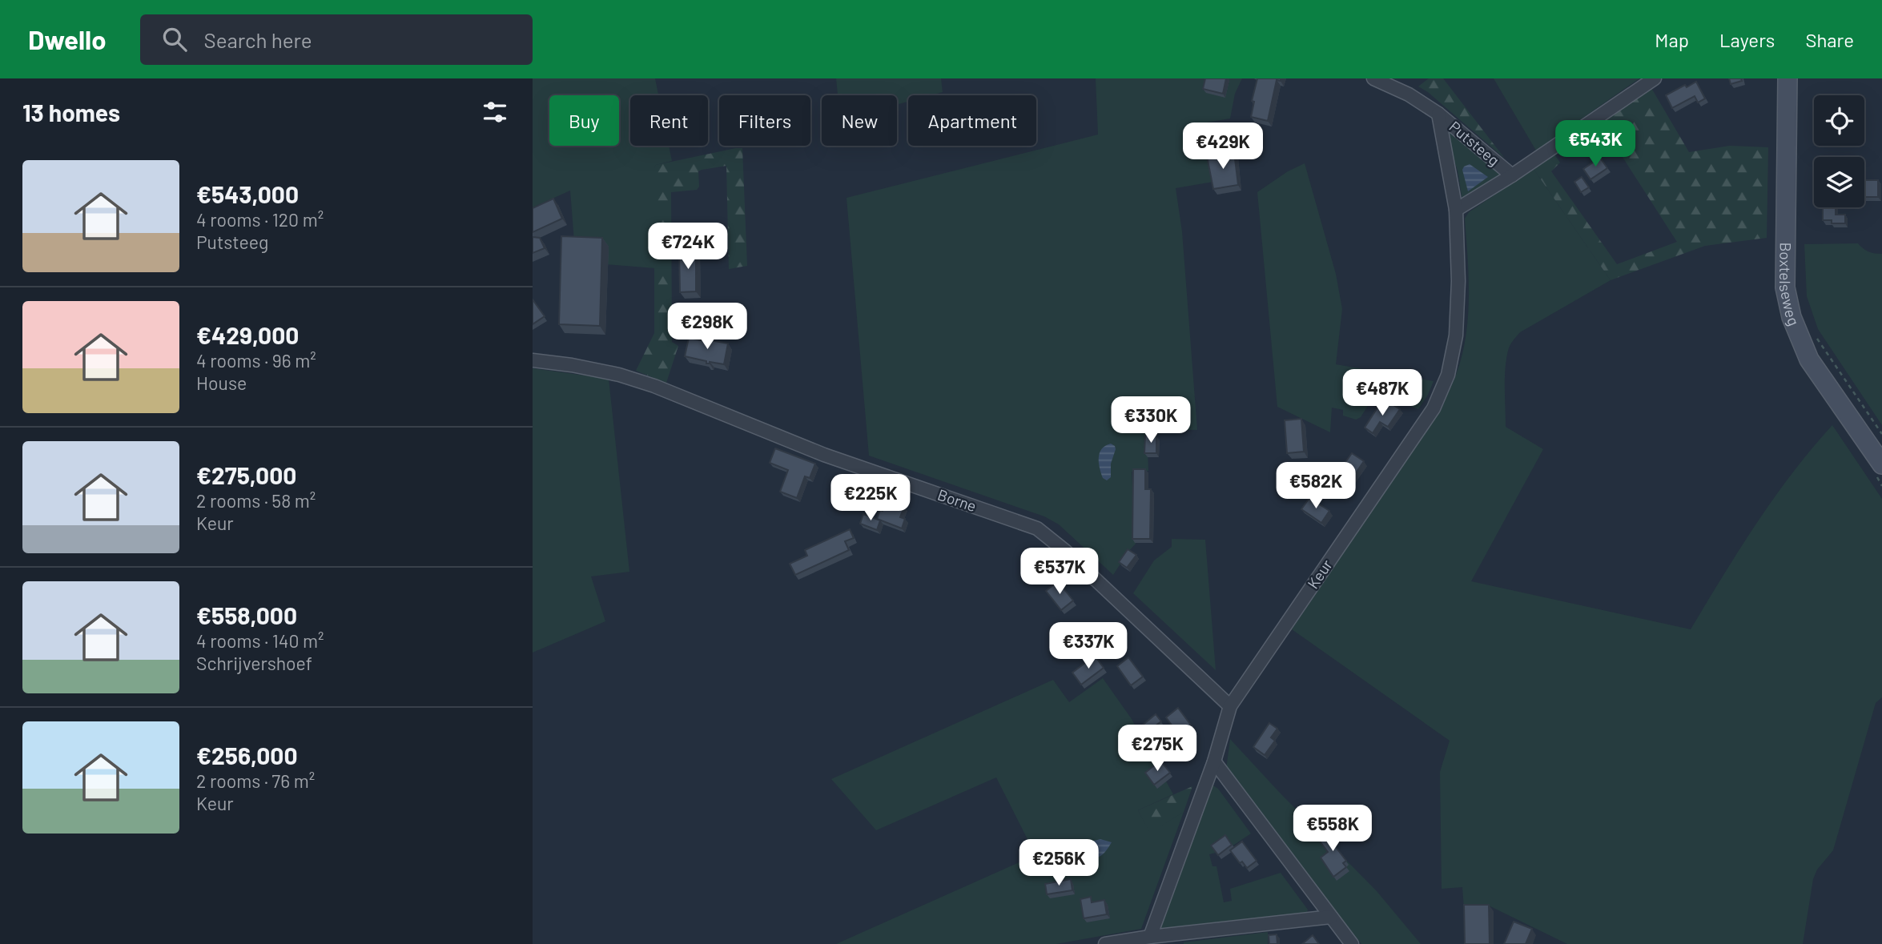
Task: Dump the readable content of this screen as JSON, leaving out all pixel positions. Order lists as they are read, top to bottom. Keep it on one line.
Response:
{"streets":{"main road":["Boxtelseweg"],"street":["Putsteeg","Borne","Keur"]},"crossings":[["Putsteeg","Keur"],["Borne","Keur"]],"page":{"header":"Dwello","search":"Search here","nav":["Map","Layers","Share"],"heading":"13 homes","chip":["Buy","Rent","Filters","New","Apartment"],"price":["€543K","€429K","€724K","€298K","€487K","€330K","€582K","€225K","€537K","€337K","€275K","€558K","€256K"],"list":[{"name":"€543,000","note":"4 rooms · 120 m² · Putsteeg"},{"name":"€429,000","note":"4 rooms · 96 m² · House"},{"name":"€275,000","note":"2 rooms · 58 m² · Keur"},{"name":"€558,000","note":"4 rooms · 140 m² · Schrijvershoef"},{"name":"€256,000","note":"2 rooms · 76 m² · Keur"}]}}
